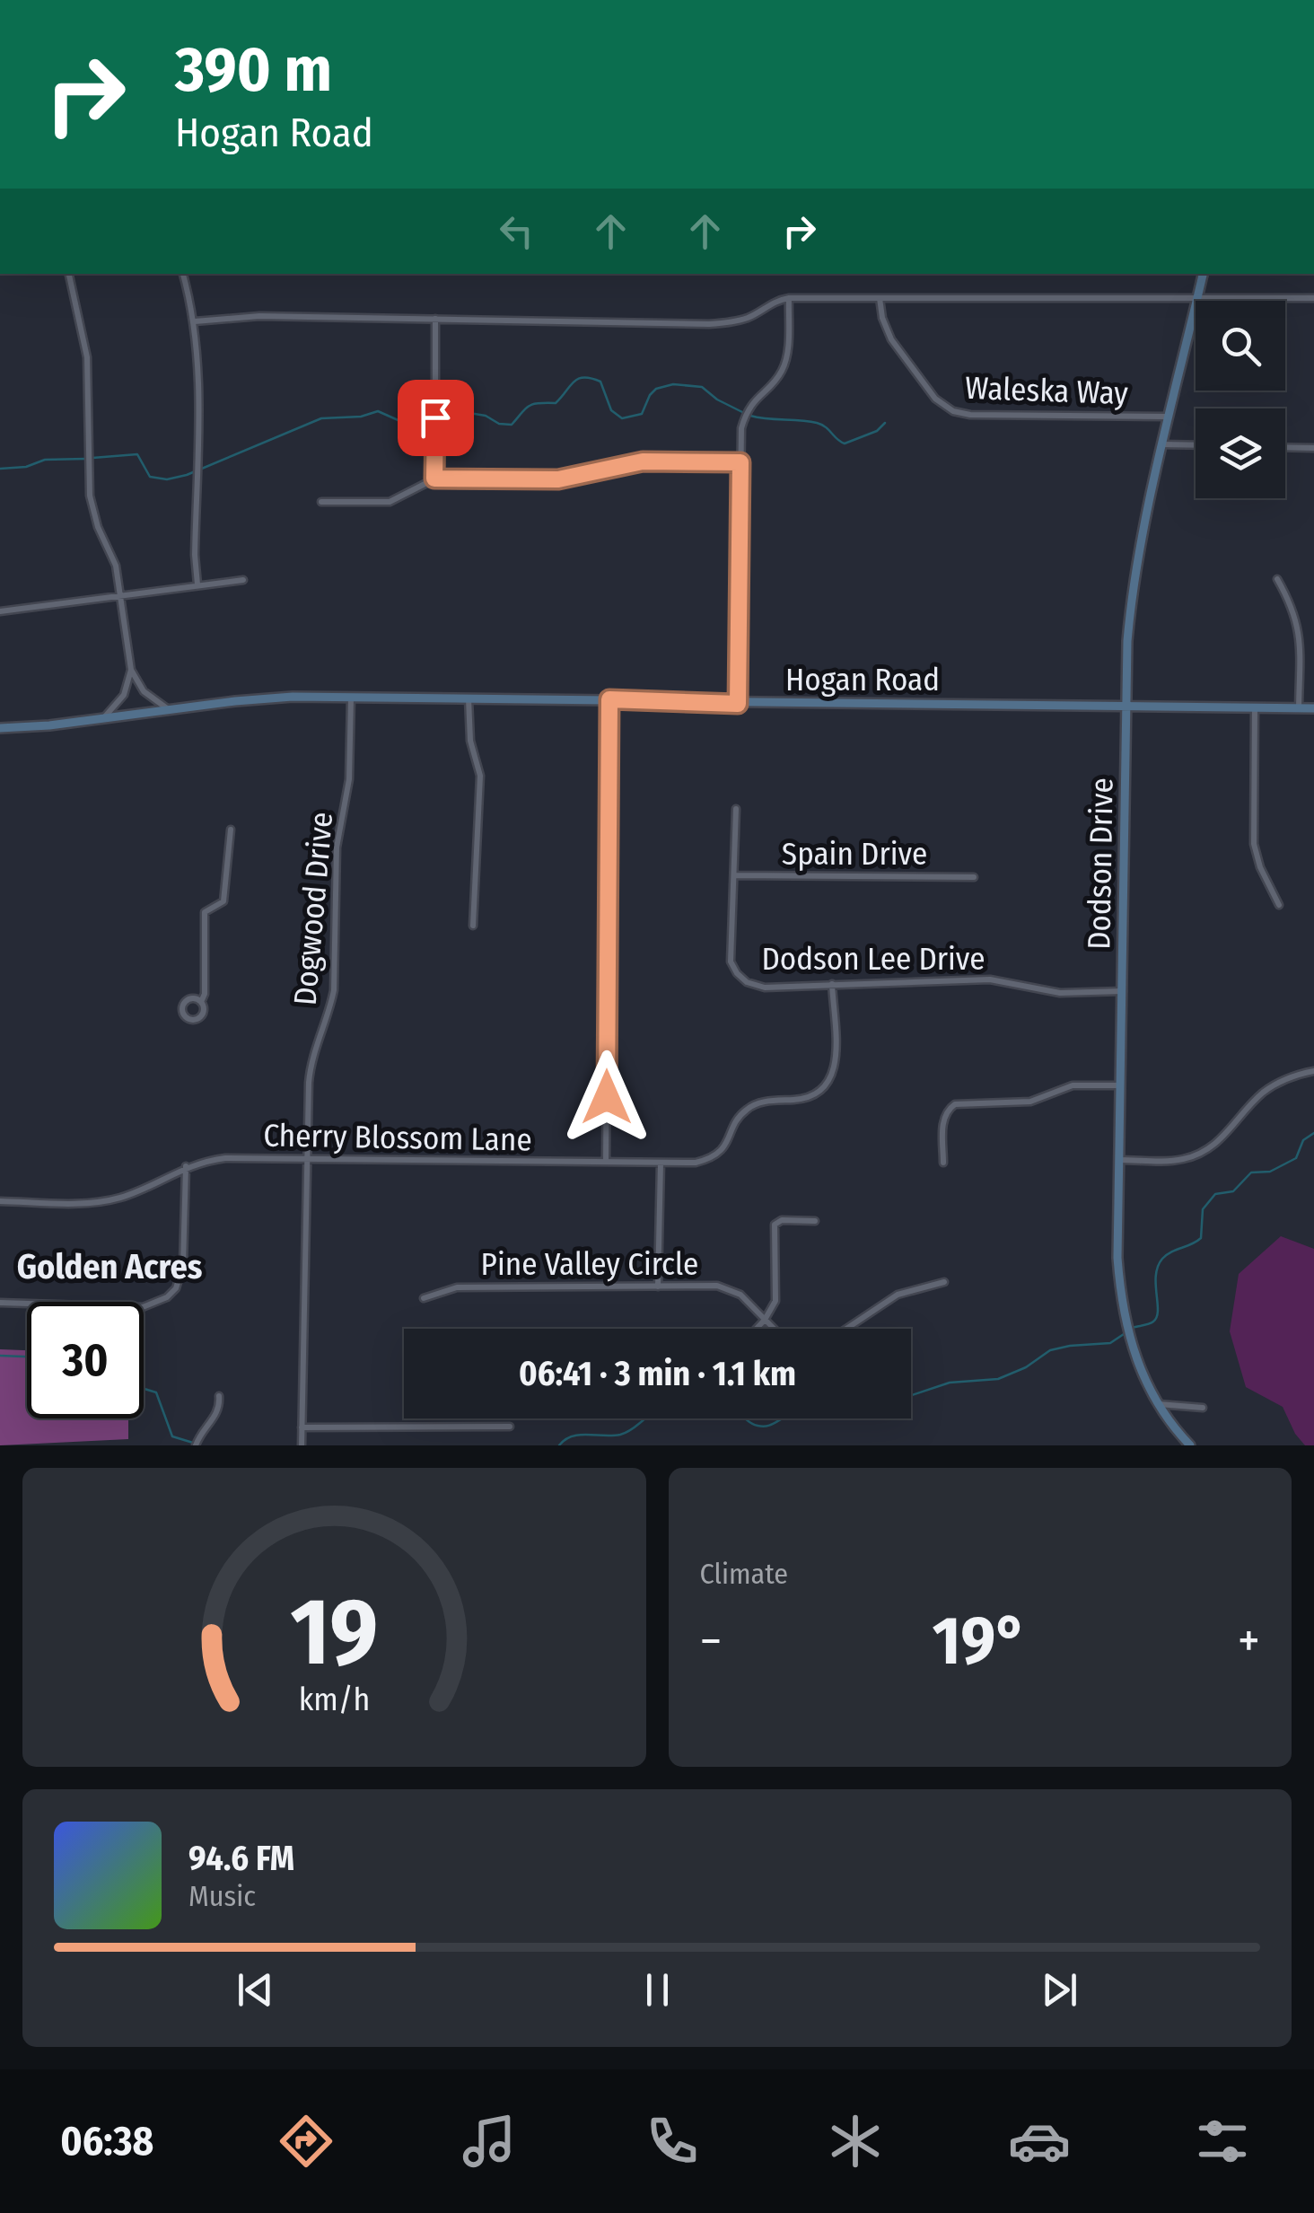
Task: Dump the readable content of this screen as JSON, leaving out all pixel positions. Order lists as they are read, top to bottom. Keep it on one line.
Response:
{"streets":{"street":["Waleska Way","Hogan Road","Spain Drive","Dodson Drive","Dogwood Drive","Dodson Lee Drive","Cherry Blossom Lane","Pine Valley Circle"]},"crossings":[["Waleska Way","Dodson Drive"],["Hogan Road","Dodson Drive"],["Hogan Road","Dogwood Drive"],["Spain Drive","Dodson Lee Drive"],["Dodson Drive","Dodson Lee Drive"],["Dogwood Drive","Cherry Blossom Lane"],["Dodson Lee Drive","Cherry Blossom Lane"]],"districts":["Golden Acres"],"page":{"turn":["390 m","Hogan Road"],"limit":"30","trip":"06:41 · 3 min · 1.1 km","tile":"Climate","heat":["−","19°","+"],"song":["94.6 FM","Music"],"tabs":"06:38","gauge":["19","km/h"]}}
